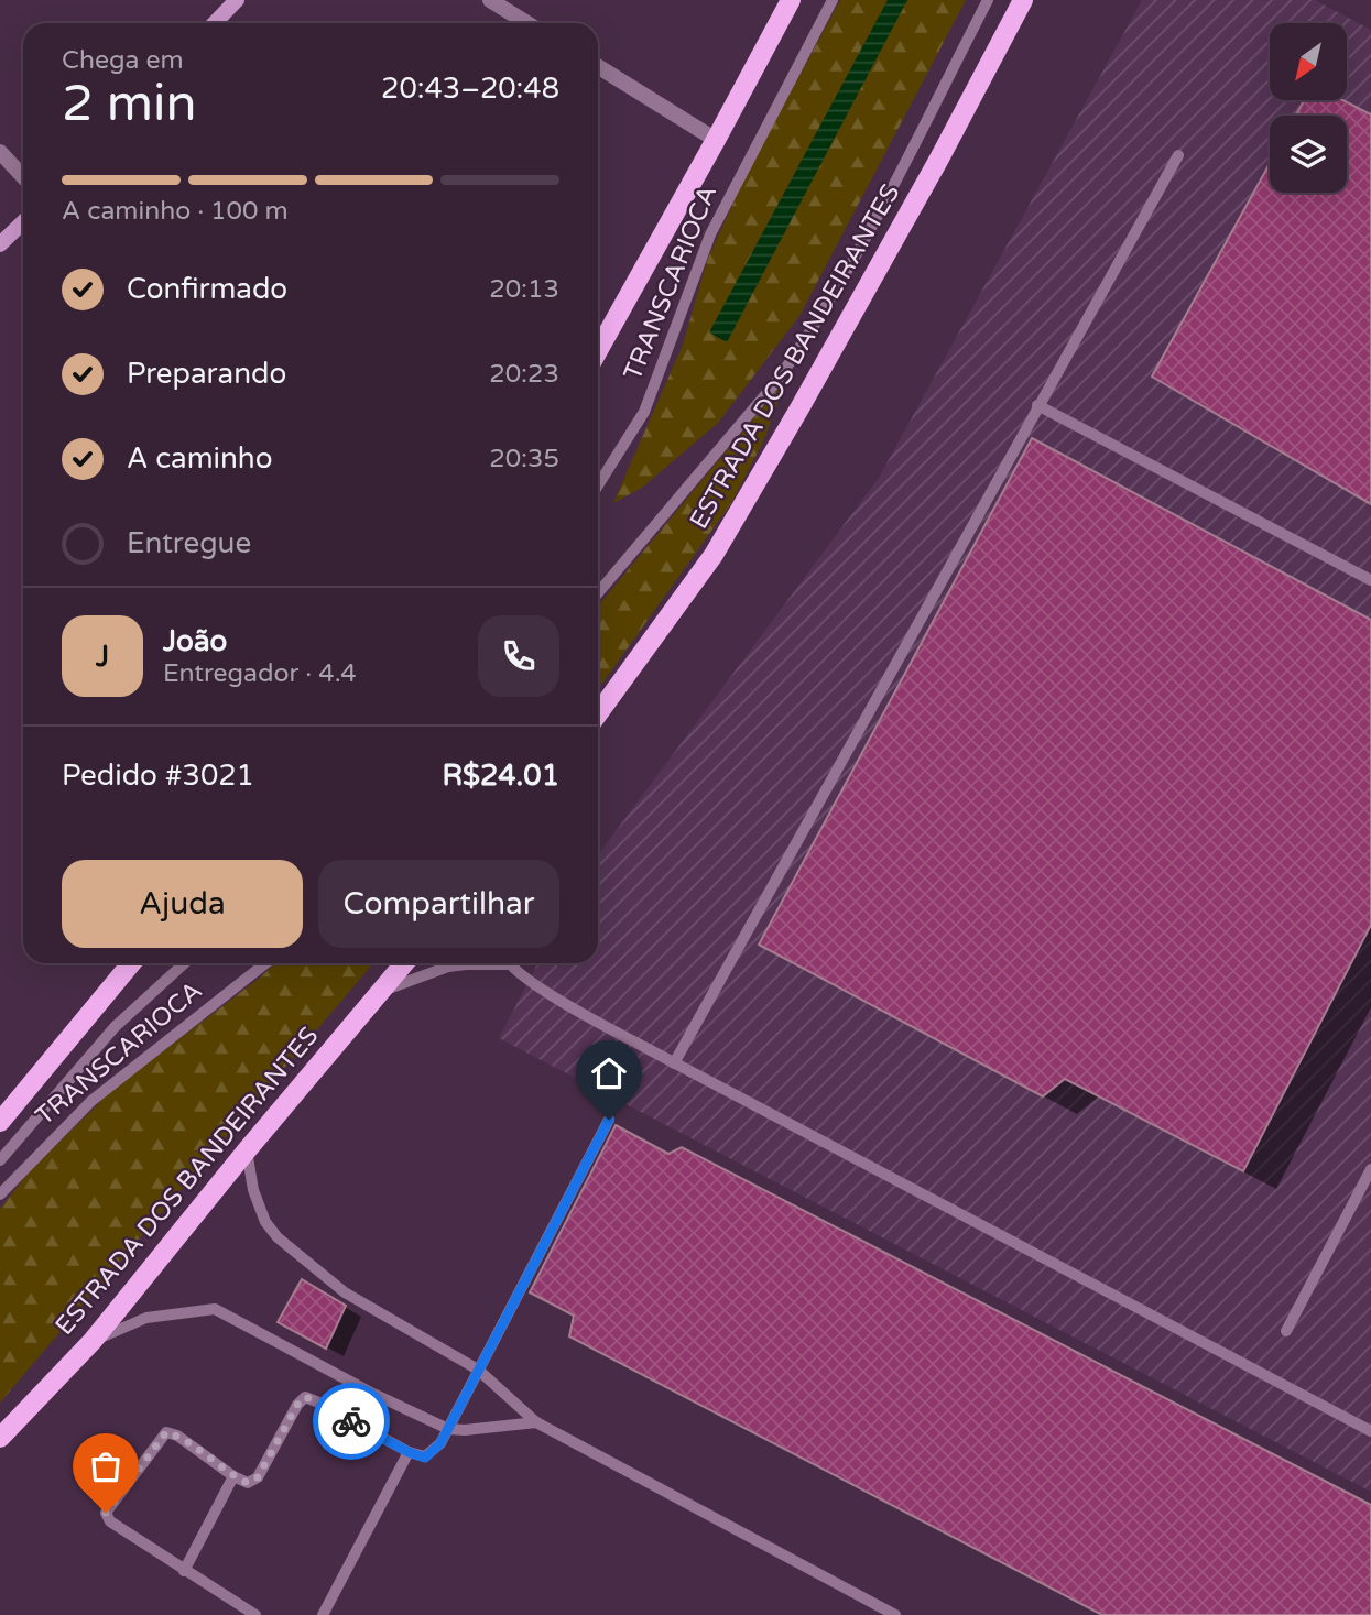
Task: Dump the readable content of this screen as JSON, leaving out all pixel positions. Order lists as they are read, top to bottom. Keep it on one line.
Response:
{"streets":{"main road":["ESTRADA DOS BANDEIRANTES"],"lane":["TRANSCARIOCA"]},"north":"bottom left","page":{"heading":["2 min","Chega em","20:43–20:48"],"panel":["João","Entregador · 4.4","Pedido #3021","R$24.01"],"bar":"A caminho · 100 m","list":[["Confirmado","20:13"],["Preparando","20:23"],["A caminho","20:35"],"Entregue"],"round":"J","buttons":["Ajuda","Compartilhar"]}}
